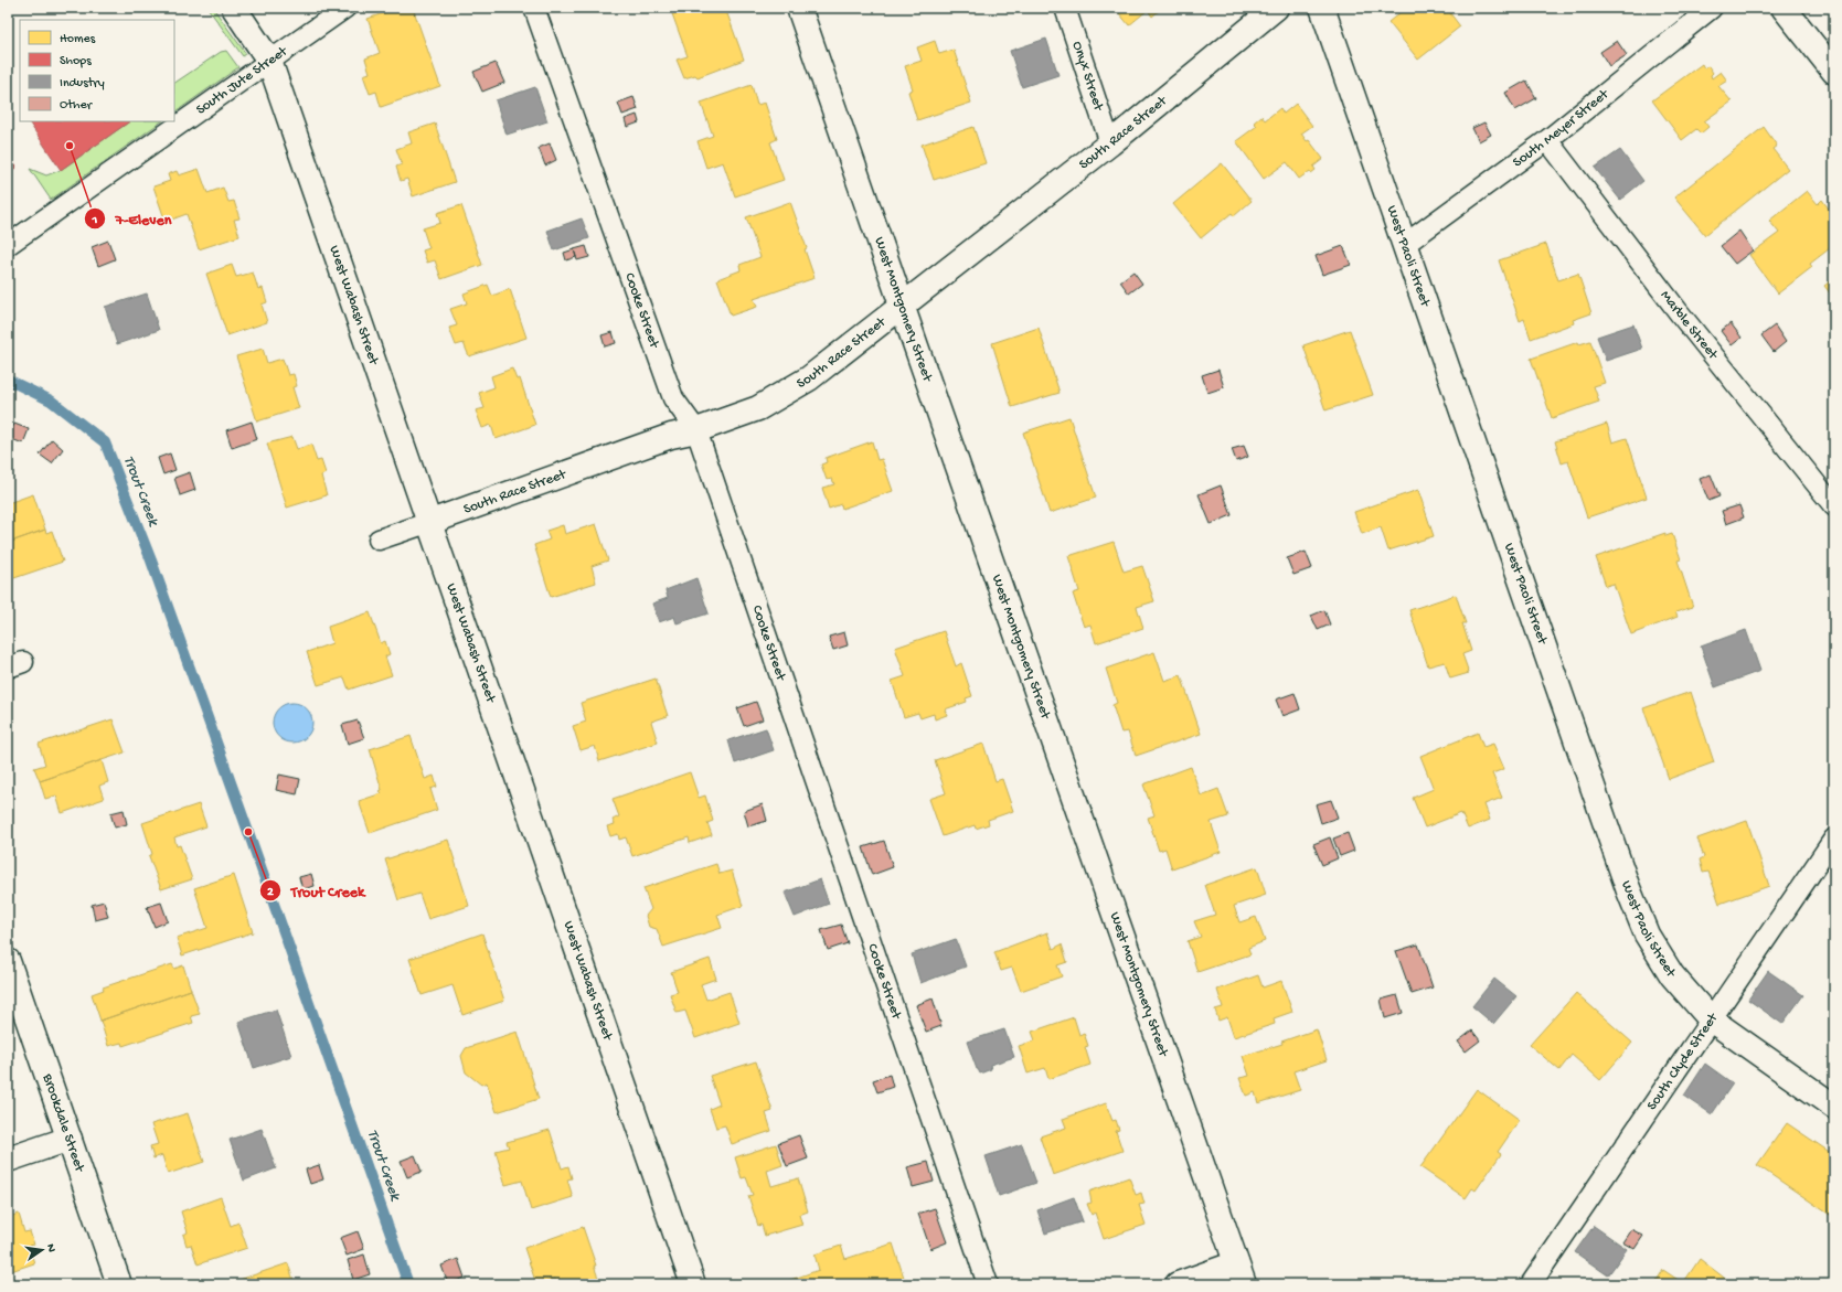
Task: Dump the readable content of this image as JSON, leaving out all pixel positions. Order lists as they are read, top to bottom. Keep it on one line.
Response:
{"streets":{"street":["South Race Street","West Paoli Street","West Wabash Street","West Montgomery Street","Brookdale Street"],"lane":["Onyx Street","South Jute Street","South Meyer Street","Cooke Street","Marble Street","South Clyde Street"]},"crossings":[["Onyx Street","South Race Street"],["South Jute Street","West Wabash Street"],["South Meyer Street","West Paoli Street"],["South Meyer Street","Marble Street"],["South Race Street","West Wabash Street"],["South Race Street","West Montgomery Street"],["South Race Street","Cooke Street"],["West Paoli Street","South Clyde Street"]],"water":["Trout Creek"],"places":["7-Eleven","Trout Creek"],"legend":["Homes","Shops","Industry","Other"],"north":"right"}
